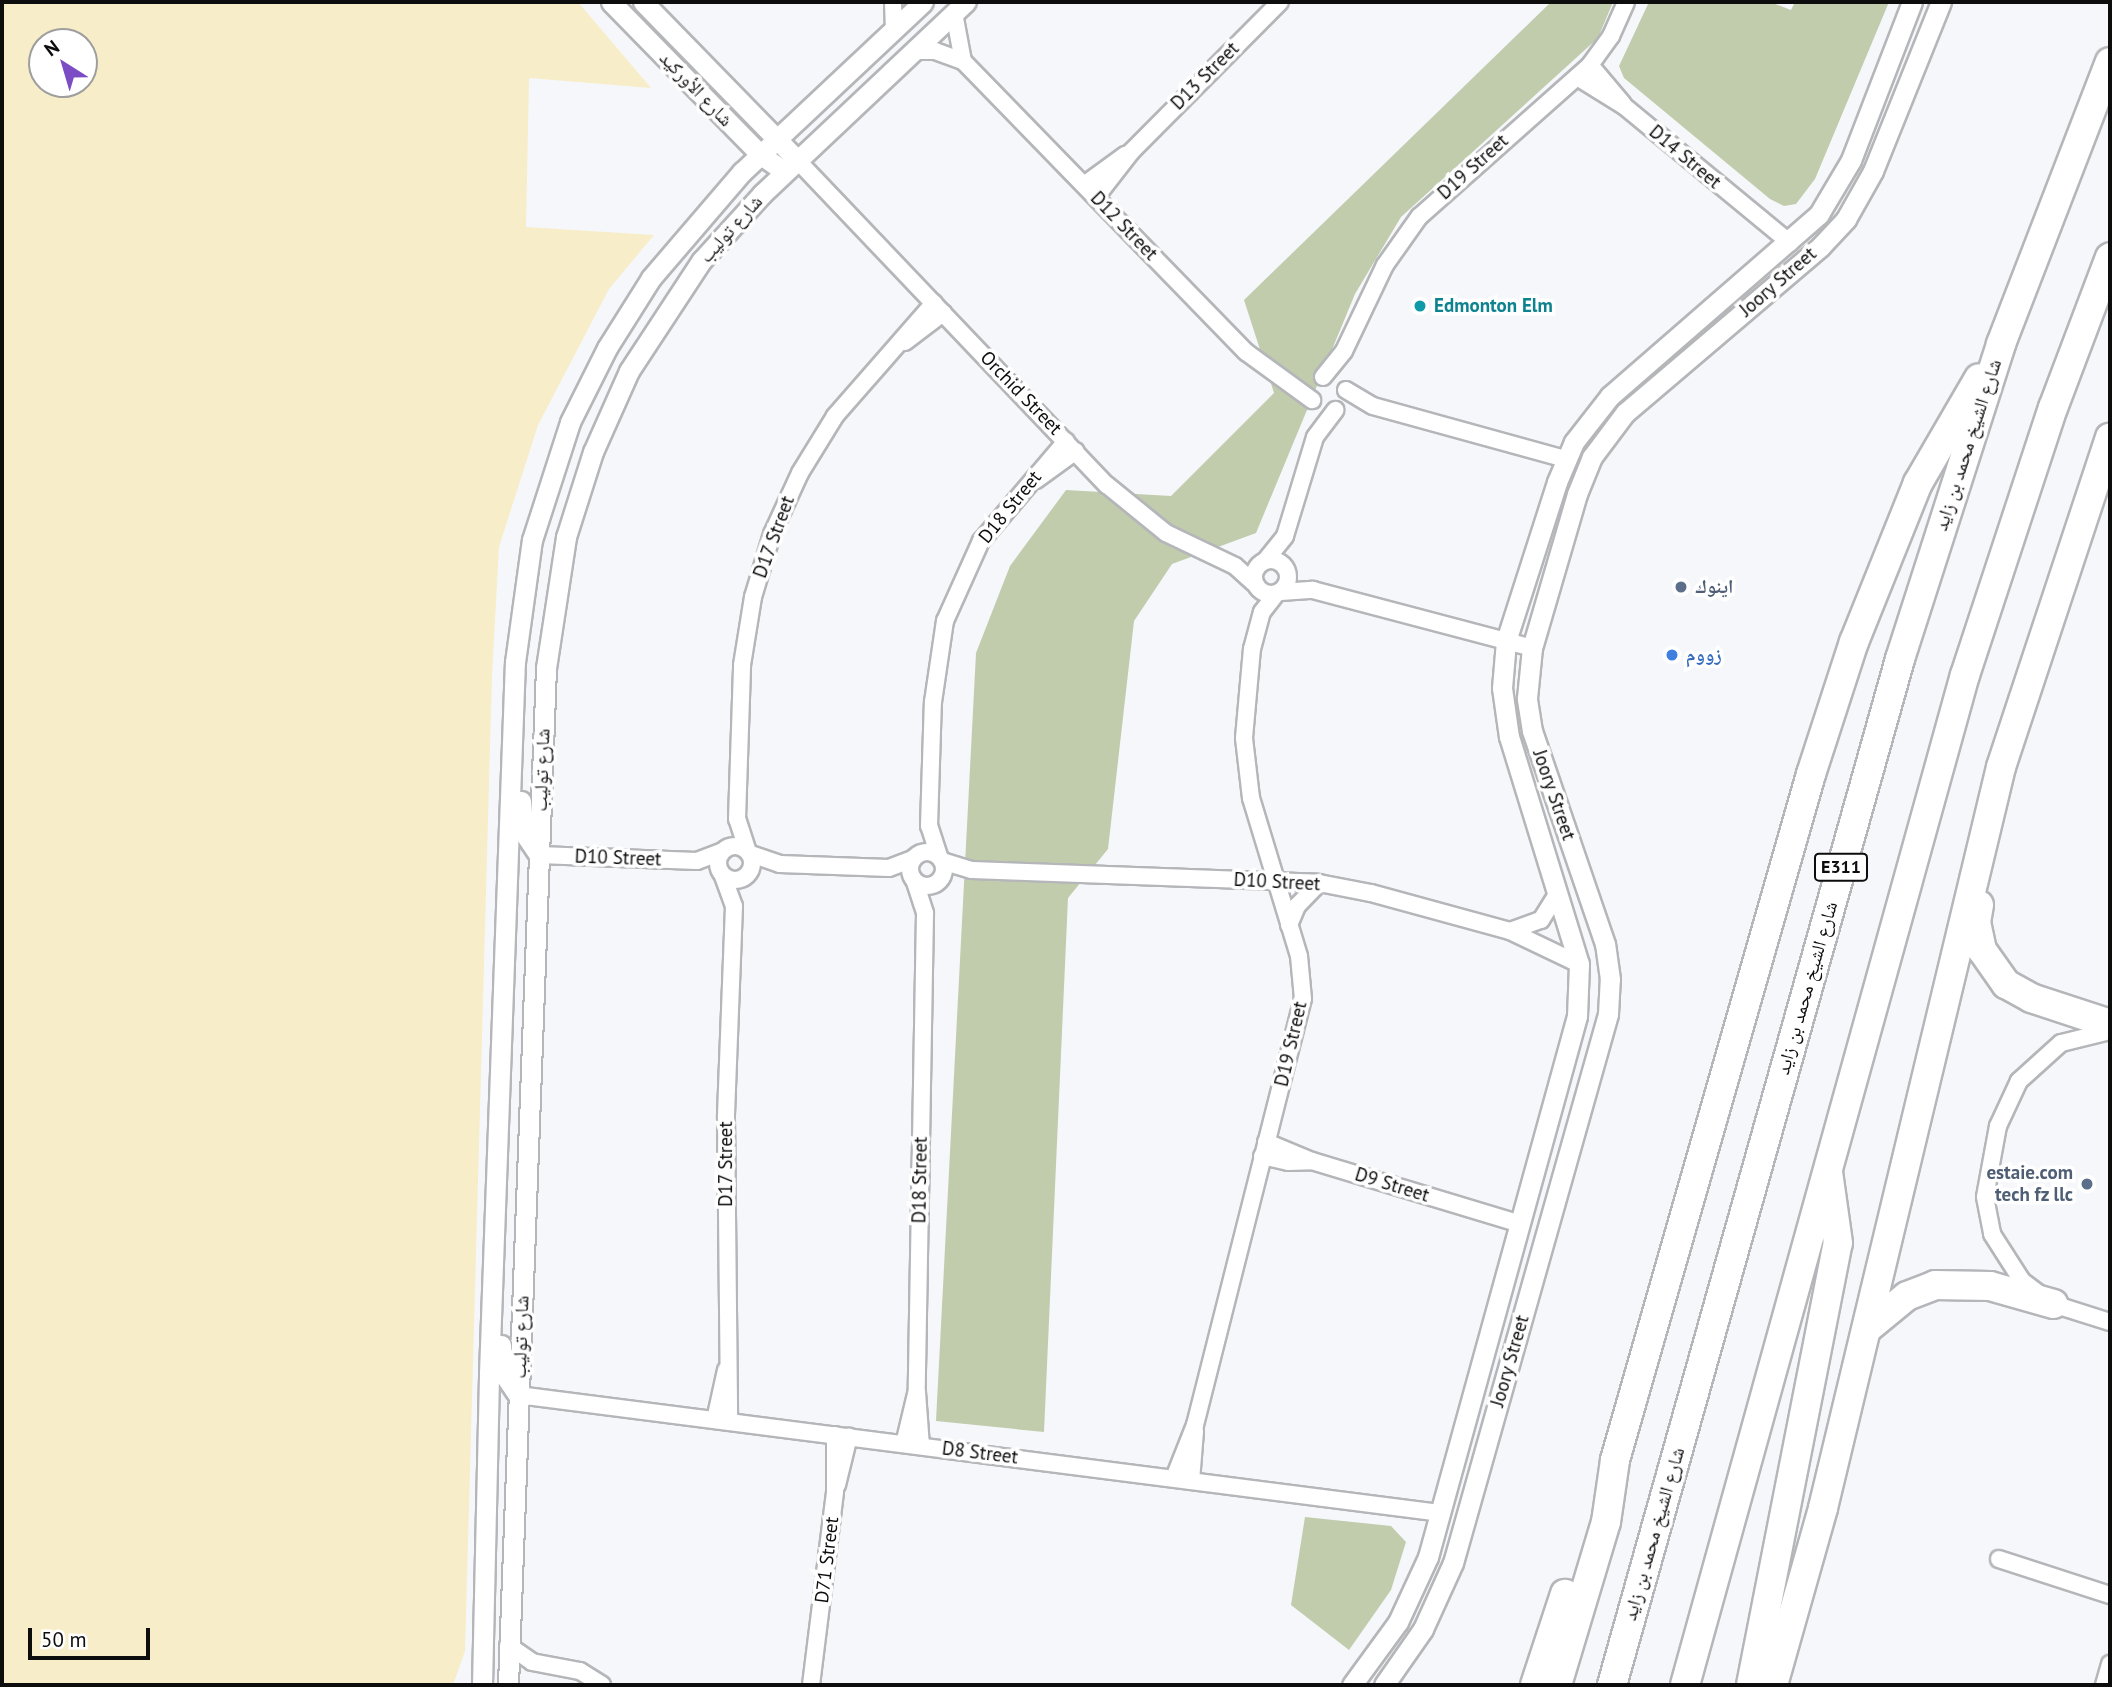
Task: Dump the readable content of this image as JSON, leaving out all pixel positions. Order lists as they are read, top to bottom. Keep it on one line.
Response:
{"streets":{"highway":["شارع الشيخ محمد بن زايد","E311"],"street":["D13 Street","شارع الأوركيد","D14 Street","D19 Street","D12 Street","شارع توليب","Joory Street","Orchid Street","D18 Street","D17 Street","D10 Street","D9 Street","D8 Street","D71 Street"]},"crossings":[["D13 Street","D12 Street"],["شارع الأوركيد","شارع توليب"],["شارع الأوركيد","Orchid Street"],["D14 Street","D19 Street"],["D14 Street","Joory Street"],["D19 Street","D12 Street"],["D19 Street","Orchid Street"],["D19 Street","D10 Street"],["D19 Street","D9 Street"],["D19 Street","D8 Street"],["D12 Street","شارع توليب"],["شارع توليب","Orchid Street"],["شارع توليب","D10 Street"],["شارع توليب","D8 Street"],["Joory Street","D10 Street"],["Joory Street","D9 Street"],["Joory Street","D8 Street"],["Orchid Street","D18 Street"],["Orchid Street","D17 Street"],["D18 Street","D10 Street"],["D18 Street","D8 Street"],["D17 Street","D10 Street"],["D17 Street","D8 Street"],["D8 Street","D71 Street"]],"places":["Edmonton Elm","اينوك","زووم","estaie.com tech fz llc"],"scale_bar":"50 m","north":"top left"}
